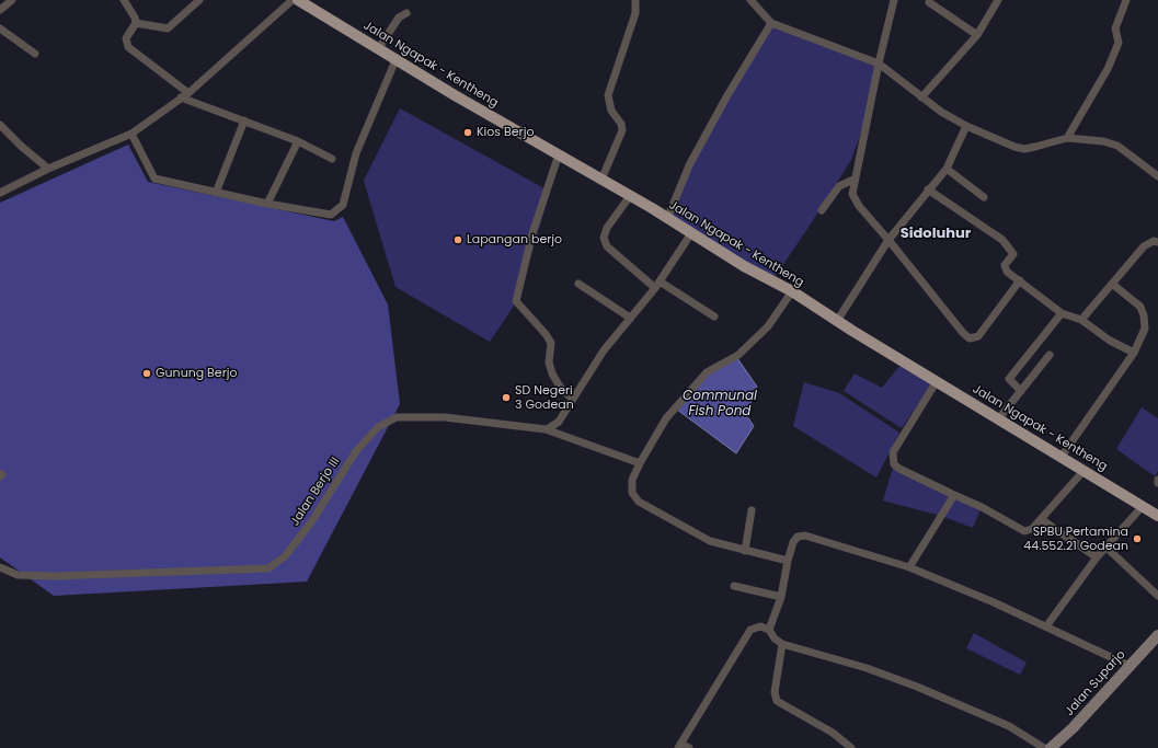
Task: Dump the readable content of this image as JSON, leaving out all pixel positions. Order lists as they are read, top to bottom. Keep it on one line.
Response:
{"streets":{"main road":["Jalan Ngapak - Kentheng","Jalan Suparjo"],"street":["Jalan Berjo III"]},"districts":["Sidoluhur"],"water":["Communal Fish Pond"],"places":["Kios Berjo","Lapangan berjo","Gunung Berjo","SD Negeri 3 Godean","SPBU Pertamina 44.552.21 Godean"]}
